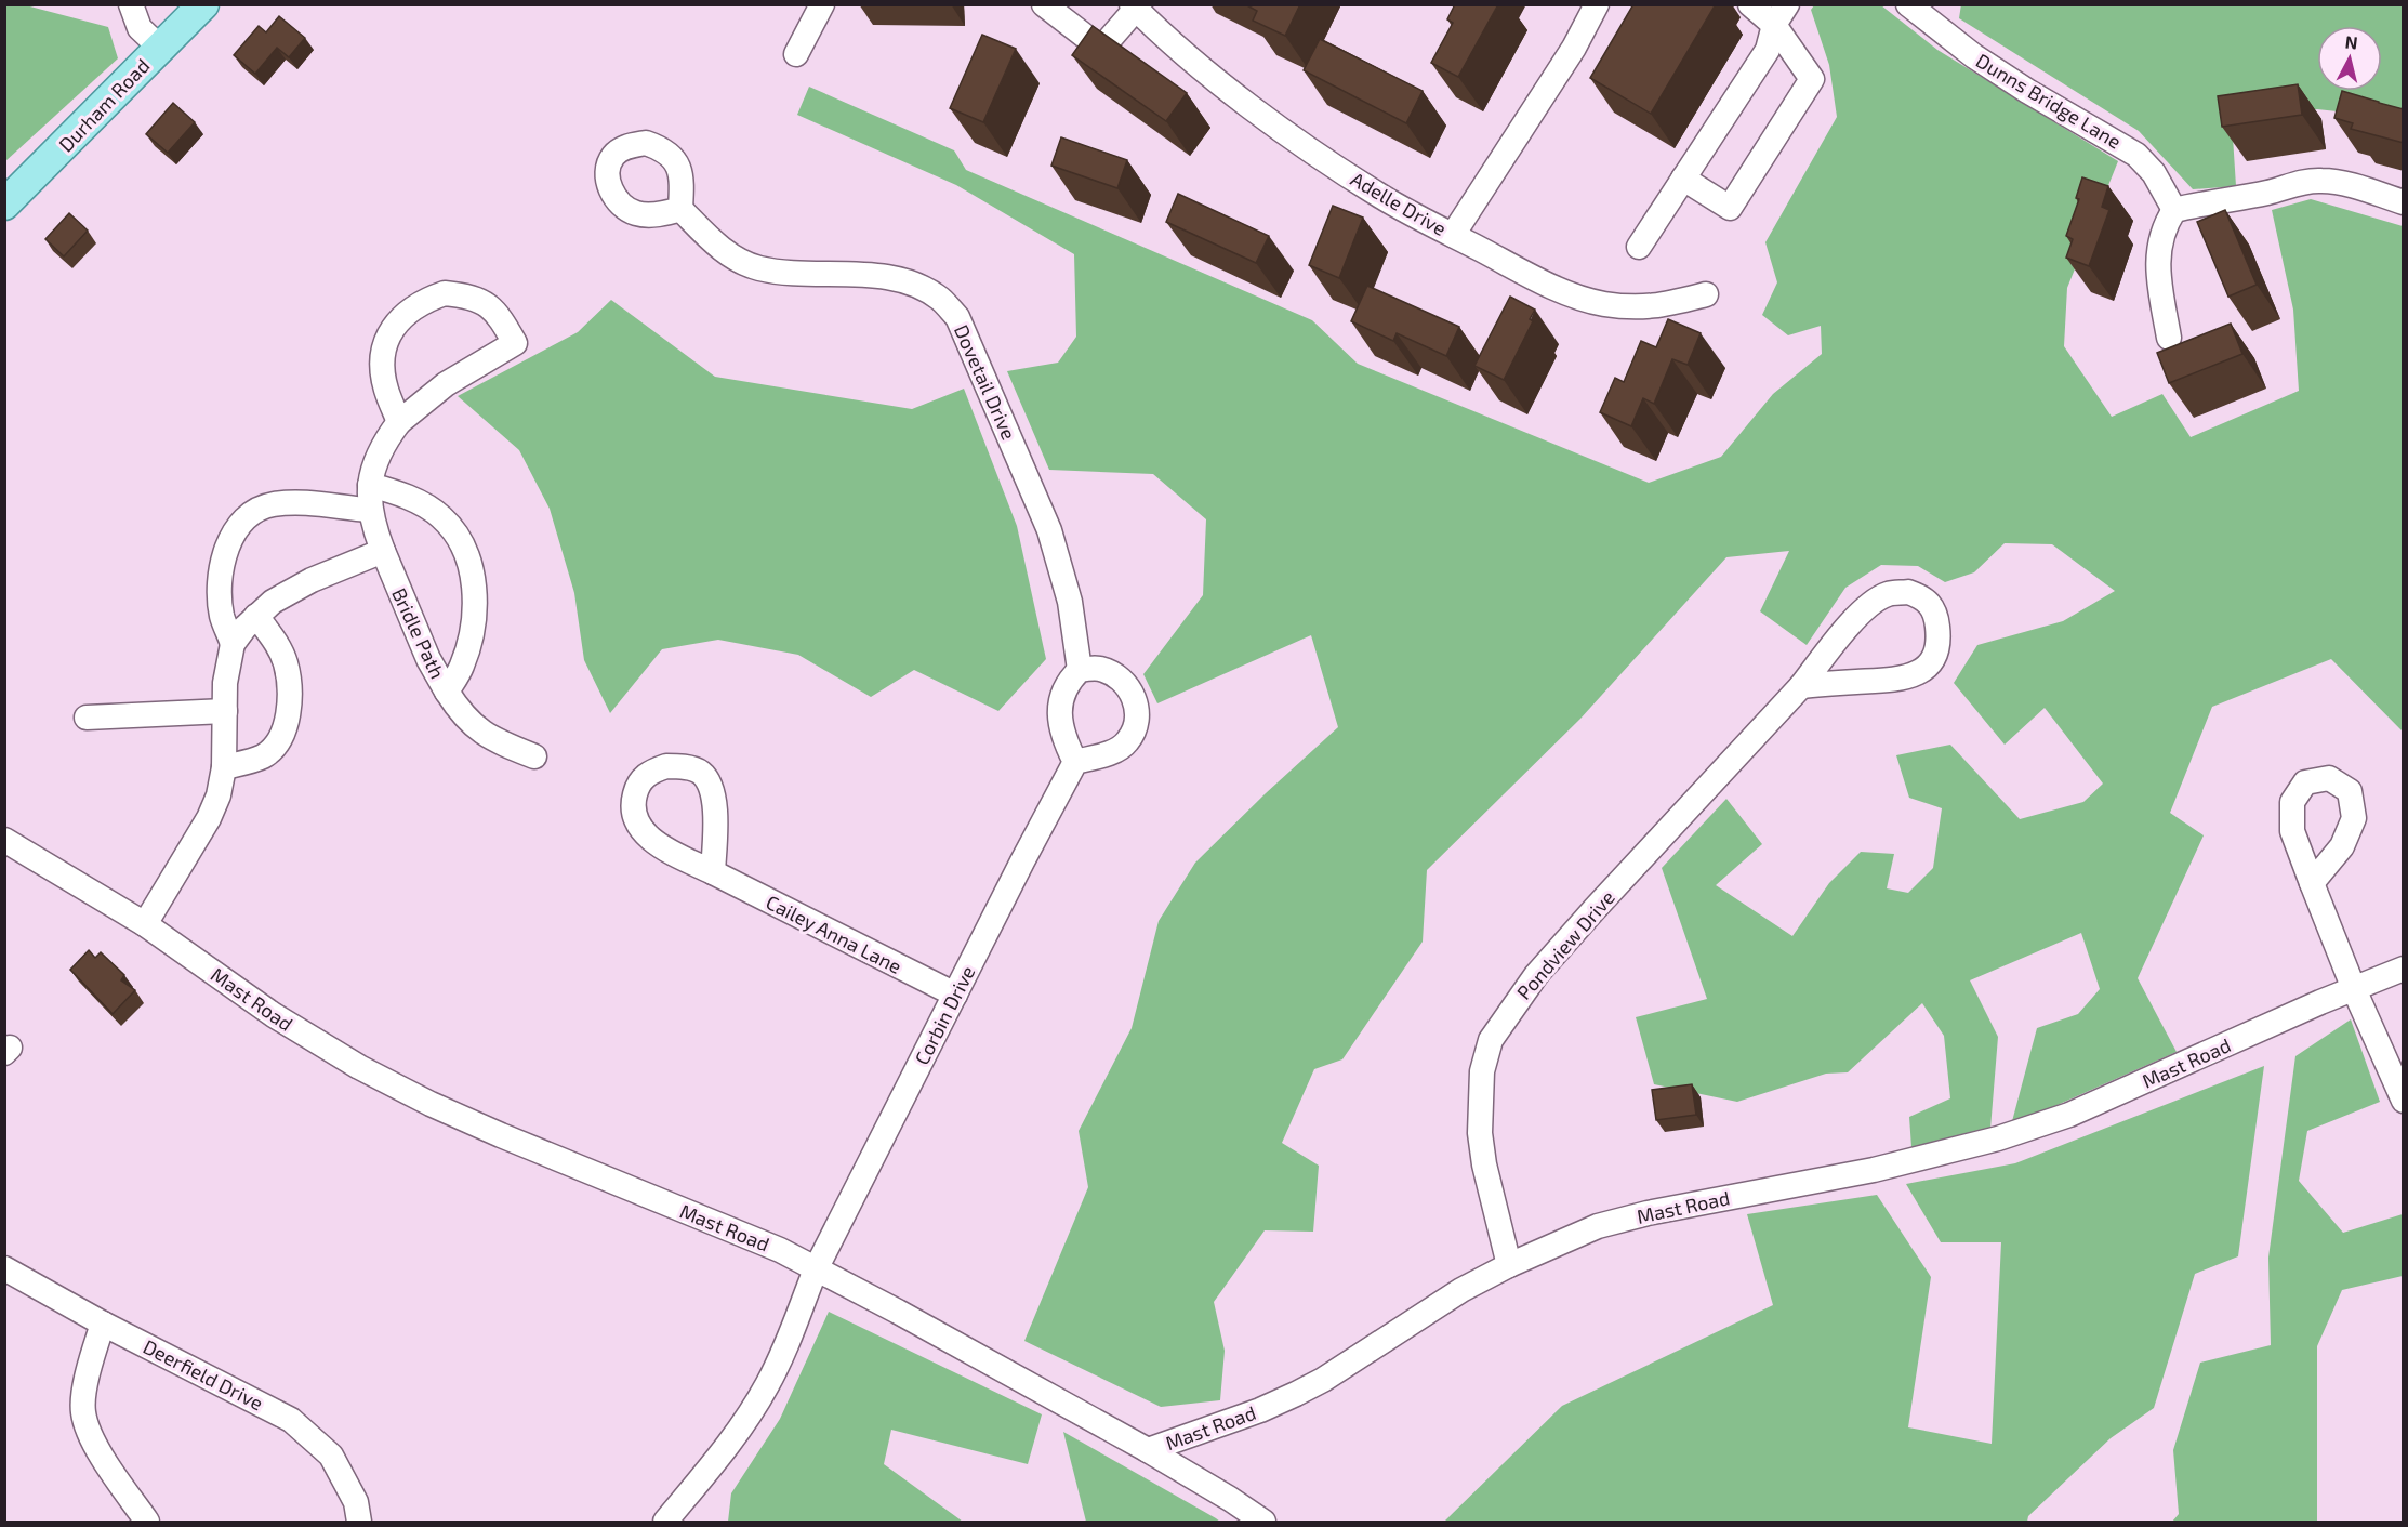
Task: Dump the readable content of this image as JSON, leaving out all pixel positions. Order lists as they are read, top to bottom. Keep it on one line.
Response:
{"streets":{"main road":["Durham Road"],"street":["Dunns Bridge Lane","Adelle Drive","Dovetail Drive","Bridle Path","Cailey Anna Lane","Pondview Drive","Mast Road","Corbin Drive","Deerfield Drive"]},"crossings":[["Dovetail Drive","Corbin Drive"],["Cailey Anna Lane","Corbin Drive"],["Pondview Drive","Mast Road"],["Mast Road","Corbin Drive"]],"north":"top"}
